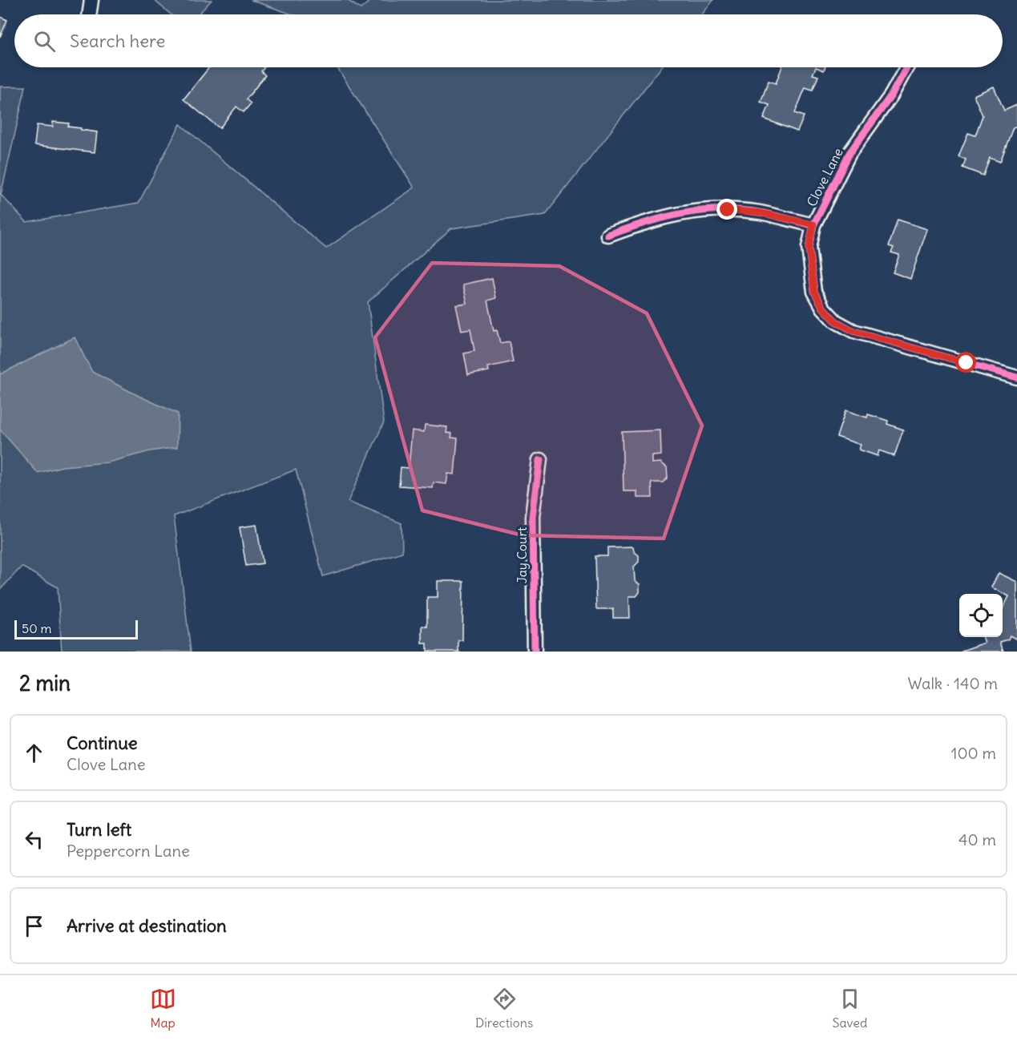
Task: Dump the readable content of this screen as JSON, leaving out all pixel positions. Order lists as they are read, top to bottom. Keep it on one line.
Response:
{"streets":{"street":["Clove Lane","Jay Court"]},"scale_bar":"50 m","page":{"search":"Search here","scale":"50 m","heading":["2 min","Walk · 140 m"],"list":[["Continue","Clove Lane","100 m"],["Turn left","Peppercorn Lane","40 m"],"Arrive at destination"],"nav":["Map","Directions","Saved"]}}
